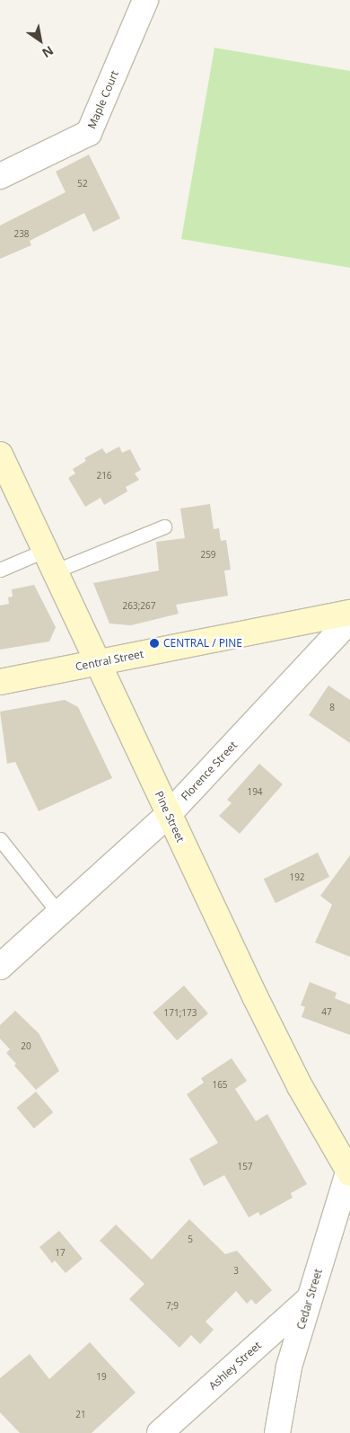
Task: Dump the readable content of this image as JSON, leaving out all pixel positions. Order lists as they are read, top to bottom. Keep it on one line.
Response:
{"streets":{"main road":["Central Street","Pine Street"],"street":["Maple Court","Florence Street","Cedar Street","Ashley Street"]},"crossings":[["Central Street","Pine Street"],["Florence Street","Pine Street"],["Pine Street","Cedar Street"],["Cedar Street","Ashley Street"]],"places":["CENTRAL / PINE"],"house_numbers":["52","238","216","259","263;267","8","194","192","47","171;173","20","165","157","5","17","3","7;9","19","21"],"north":"bottom right"}
